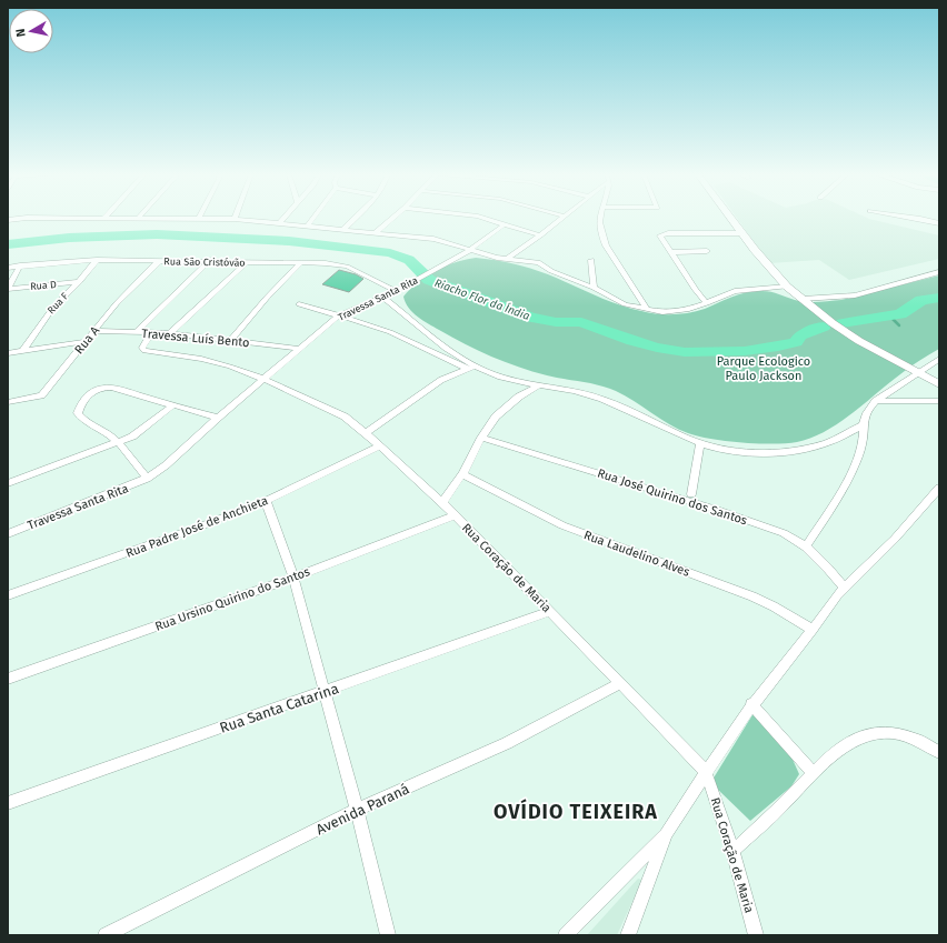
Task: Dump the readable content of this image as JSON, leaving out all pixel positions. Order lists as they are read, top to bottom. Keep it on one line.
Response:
{"streets":{"street":["Rua São Cristóvão","Rua D","Travessa Santa Rita","Rua F","Travessa Luís Bento","Rua A","Rua José Quirino dos Santos","Rua Padre José de Anchieta","Rua Laudelino Alves","Rua Coração de Maria","Rua Ursino Quirino do Santos","Rua Santa Catarina","Avenida Paraná"]},"crossings":[["Rua São Cristóvão","Travessa Santa Rita"],["Rua São Cristóvão","Rua F"],["Rua São Cristóvão","Rua A"],["Rua D","Rua F"],["Travessa Santa Rita","Travessa Luís Bento"],["Travessa Santa Rita","Rua Coração de Maria"],["Travessa Luís Bento","Rua A"],["Travessa Luís Bento","Rua Coração de Maria"],["Rua Padre José de Anchieta","Rua Coração de Maria"],["Rua Coração de Maria","Rua Ursino Quirino do Santos"],["Rua Coração de Maria","Rua Santa Catarina"],["Rua Coração de Maria","Avenida Paraná"]],"districts":["OVÍDIO TEIXEIRA"],"water":["Riacho Flor da Índia"],"parks":["Parque Ecologico Paulo Jackson"],"north":"left"}
